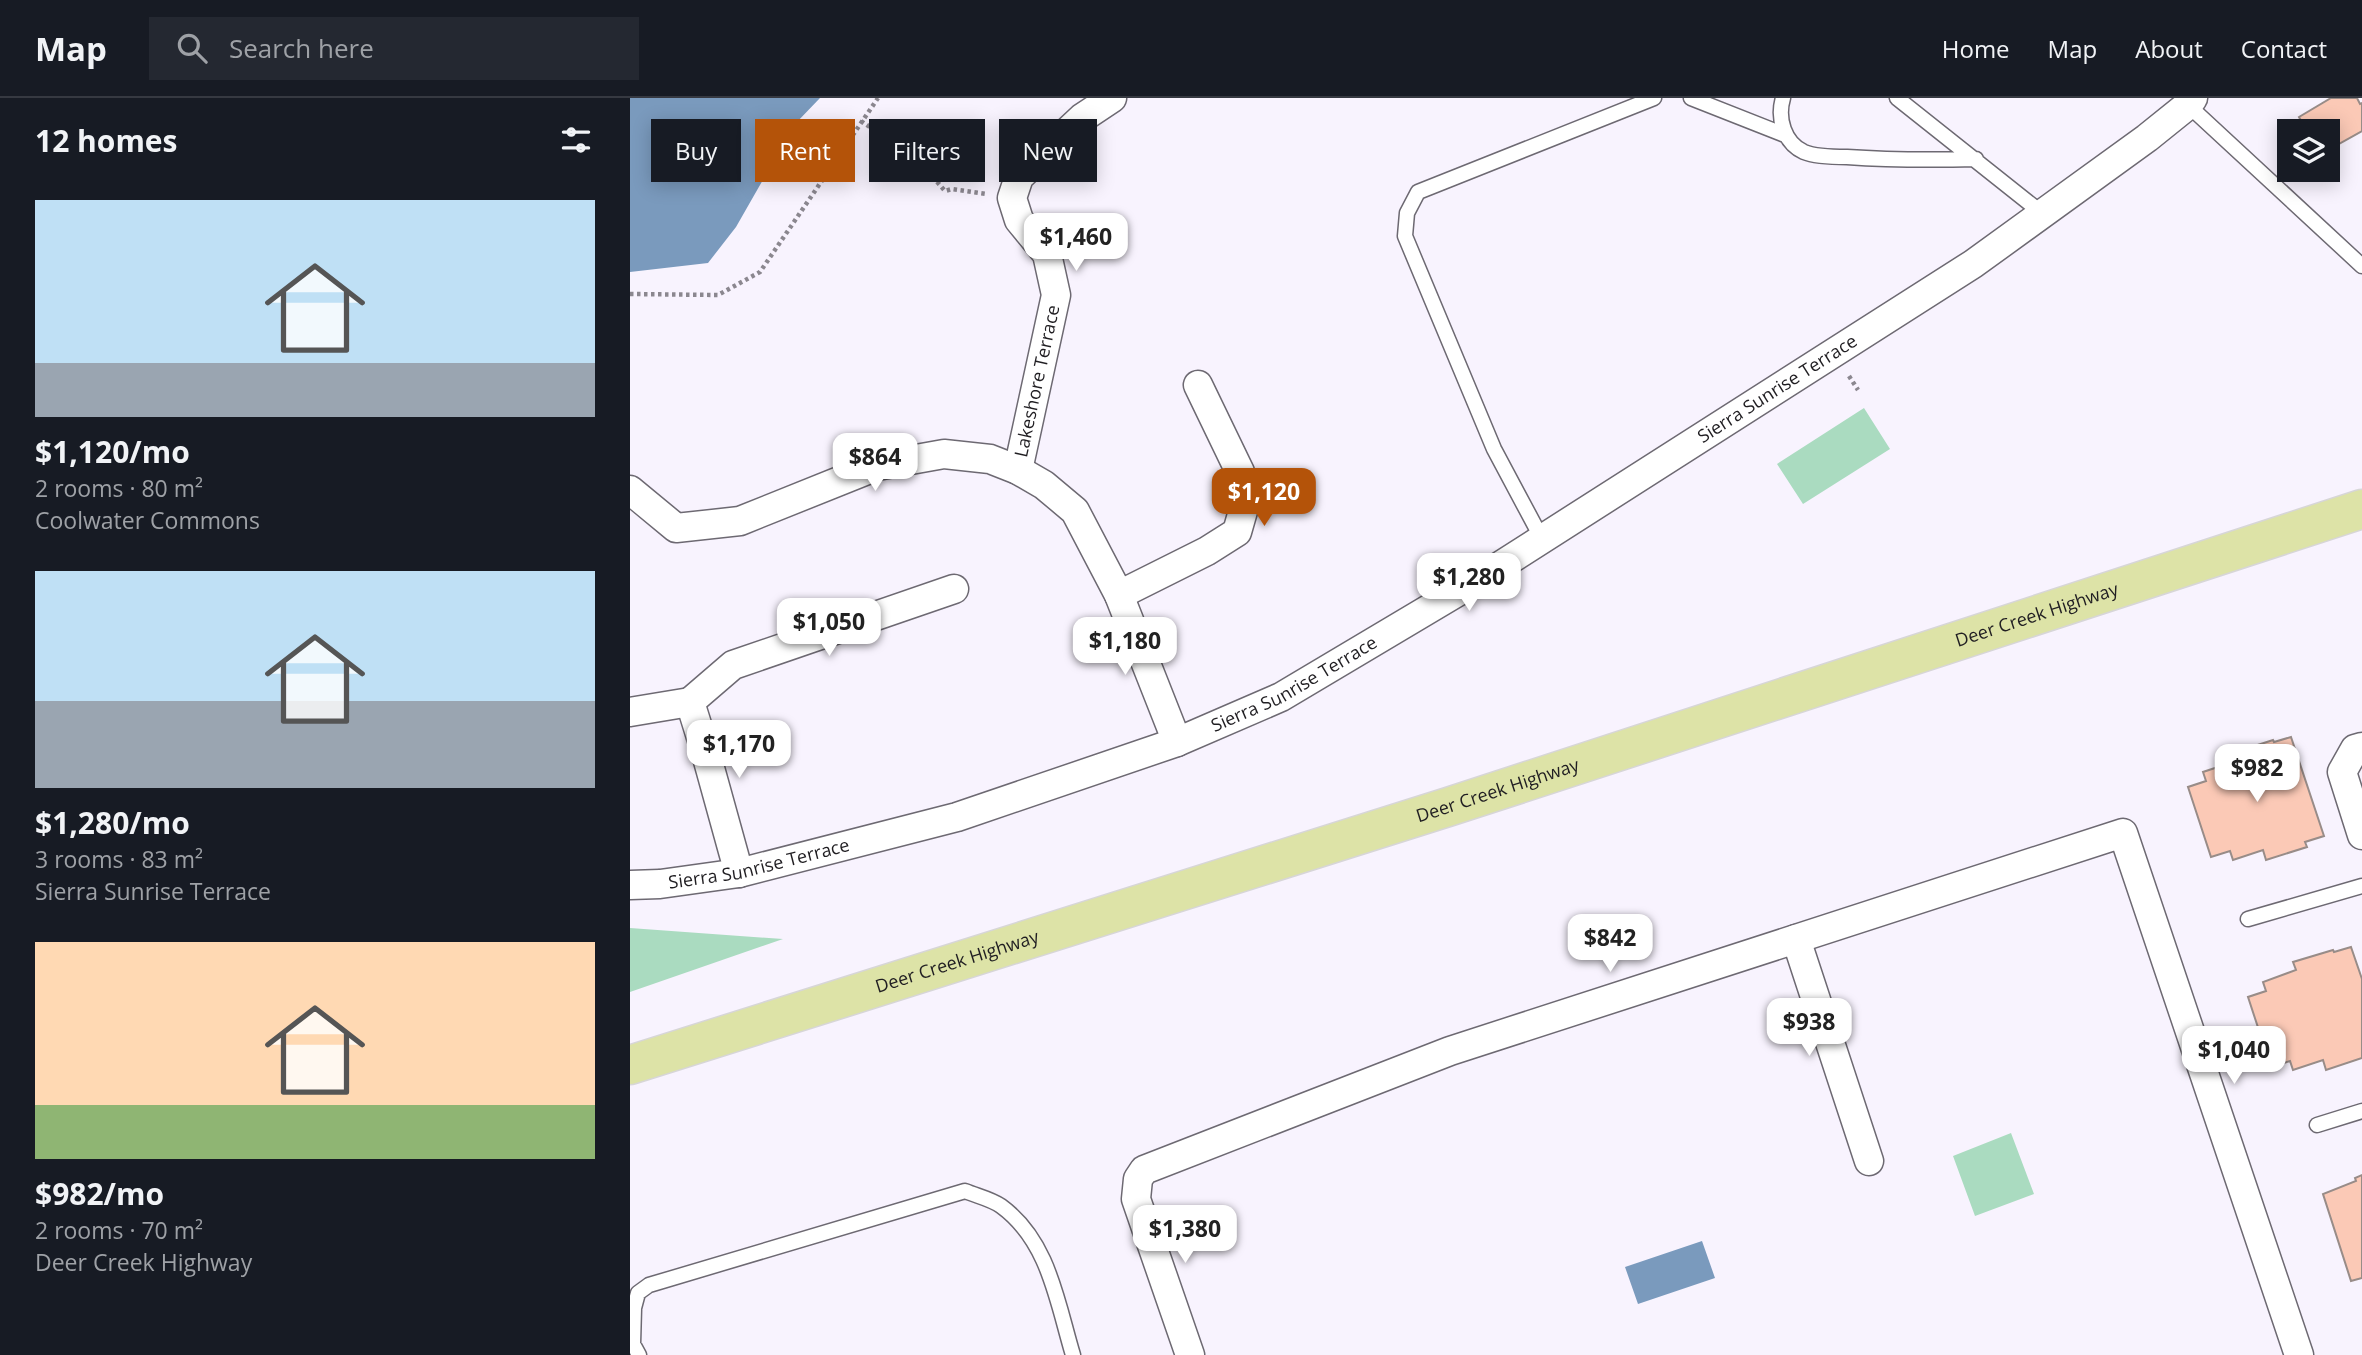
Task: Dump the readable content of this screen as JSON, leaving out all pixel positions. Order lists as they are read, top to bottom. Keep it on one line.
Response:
{"streets":{"main road":["Deer Creek Highway"],"street":["Lakeshore Terrace","Sierra Sunrise Terrace"]},"page":{"header":"Map","search":"Search here","nav":["Home","Map","About","Contact"],"heading":"12 homes","chip":["Buy","Rent","Filters","New"],"list":[{"name":"$1,120/mo","note":"2 rooms · 80 m² · Coolwater Commons"},{"name":"$1,280/mo","note":"3 rooms · 83 m² · Sierra Sunrise Terrace"},{"name":"$982/mo","note":"2 rooms · 70 m² · Deer Creek Highway"}],"price":["$1,460","$864","$1,120","$1,280","$1,050","$1,180","$1,170","$982","$842","$938","$1,040","$1,380"]}}
